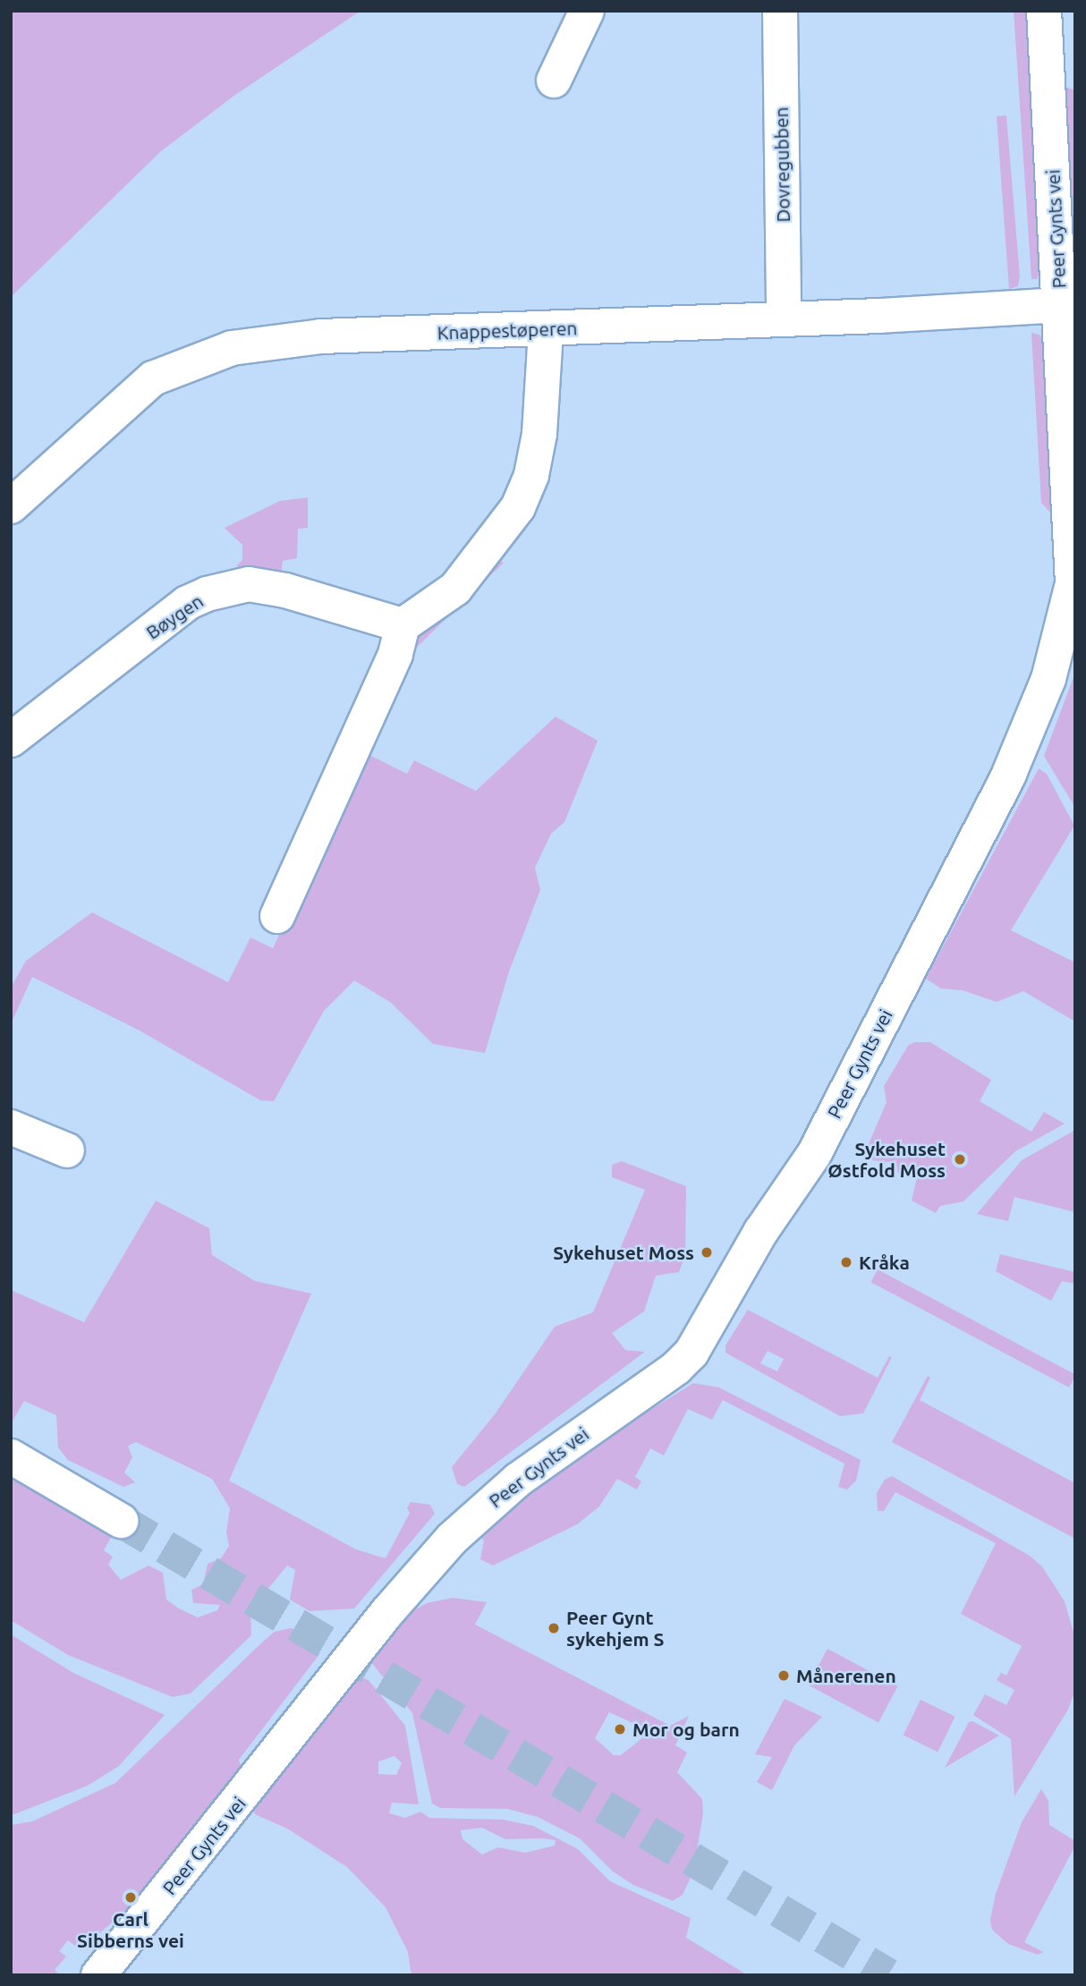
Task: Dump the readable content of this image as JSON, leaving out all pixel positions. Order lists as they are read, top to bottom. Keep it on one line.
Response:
{"streets":{"main road":["Dovregubben","Peer Gynts vei","Knappestøperen","Bøygen"]},"crossings":[["Dovregubben","Knappestøperen"],["Peer Gynts vei","Knappestøperen"]],"places":["Sykehuset Østfold Moss","Sykehuset Moss","Kråka","Peer Gynt sykehjem S","Månerenen","Mor og barn","Carl Sibberns vei"]}
